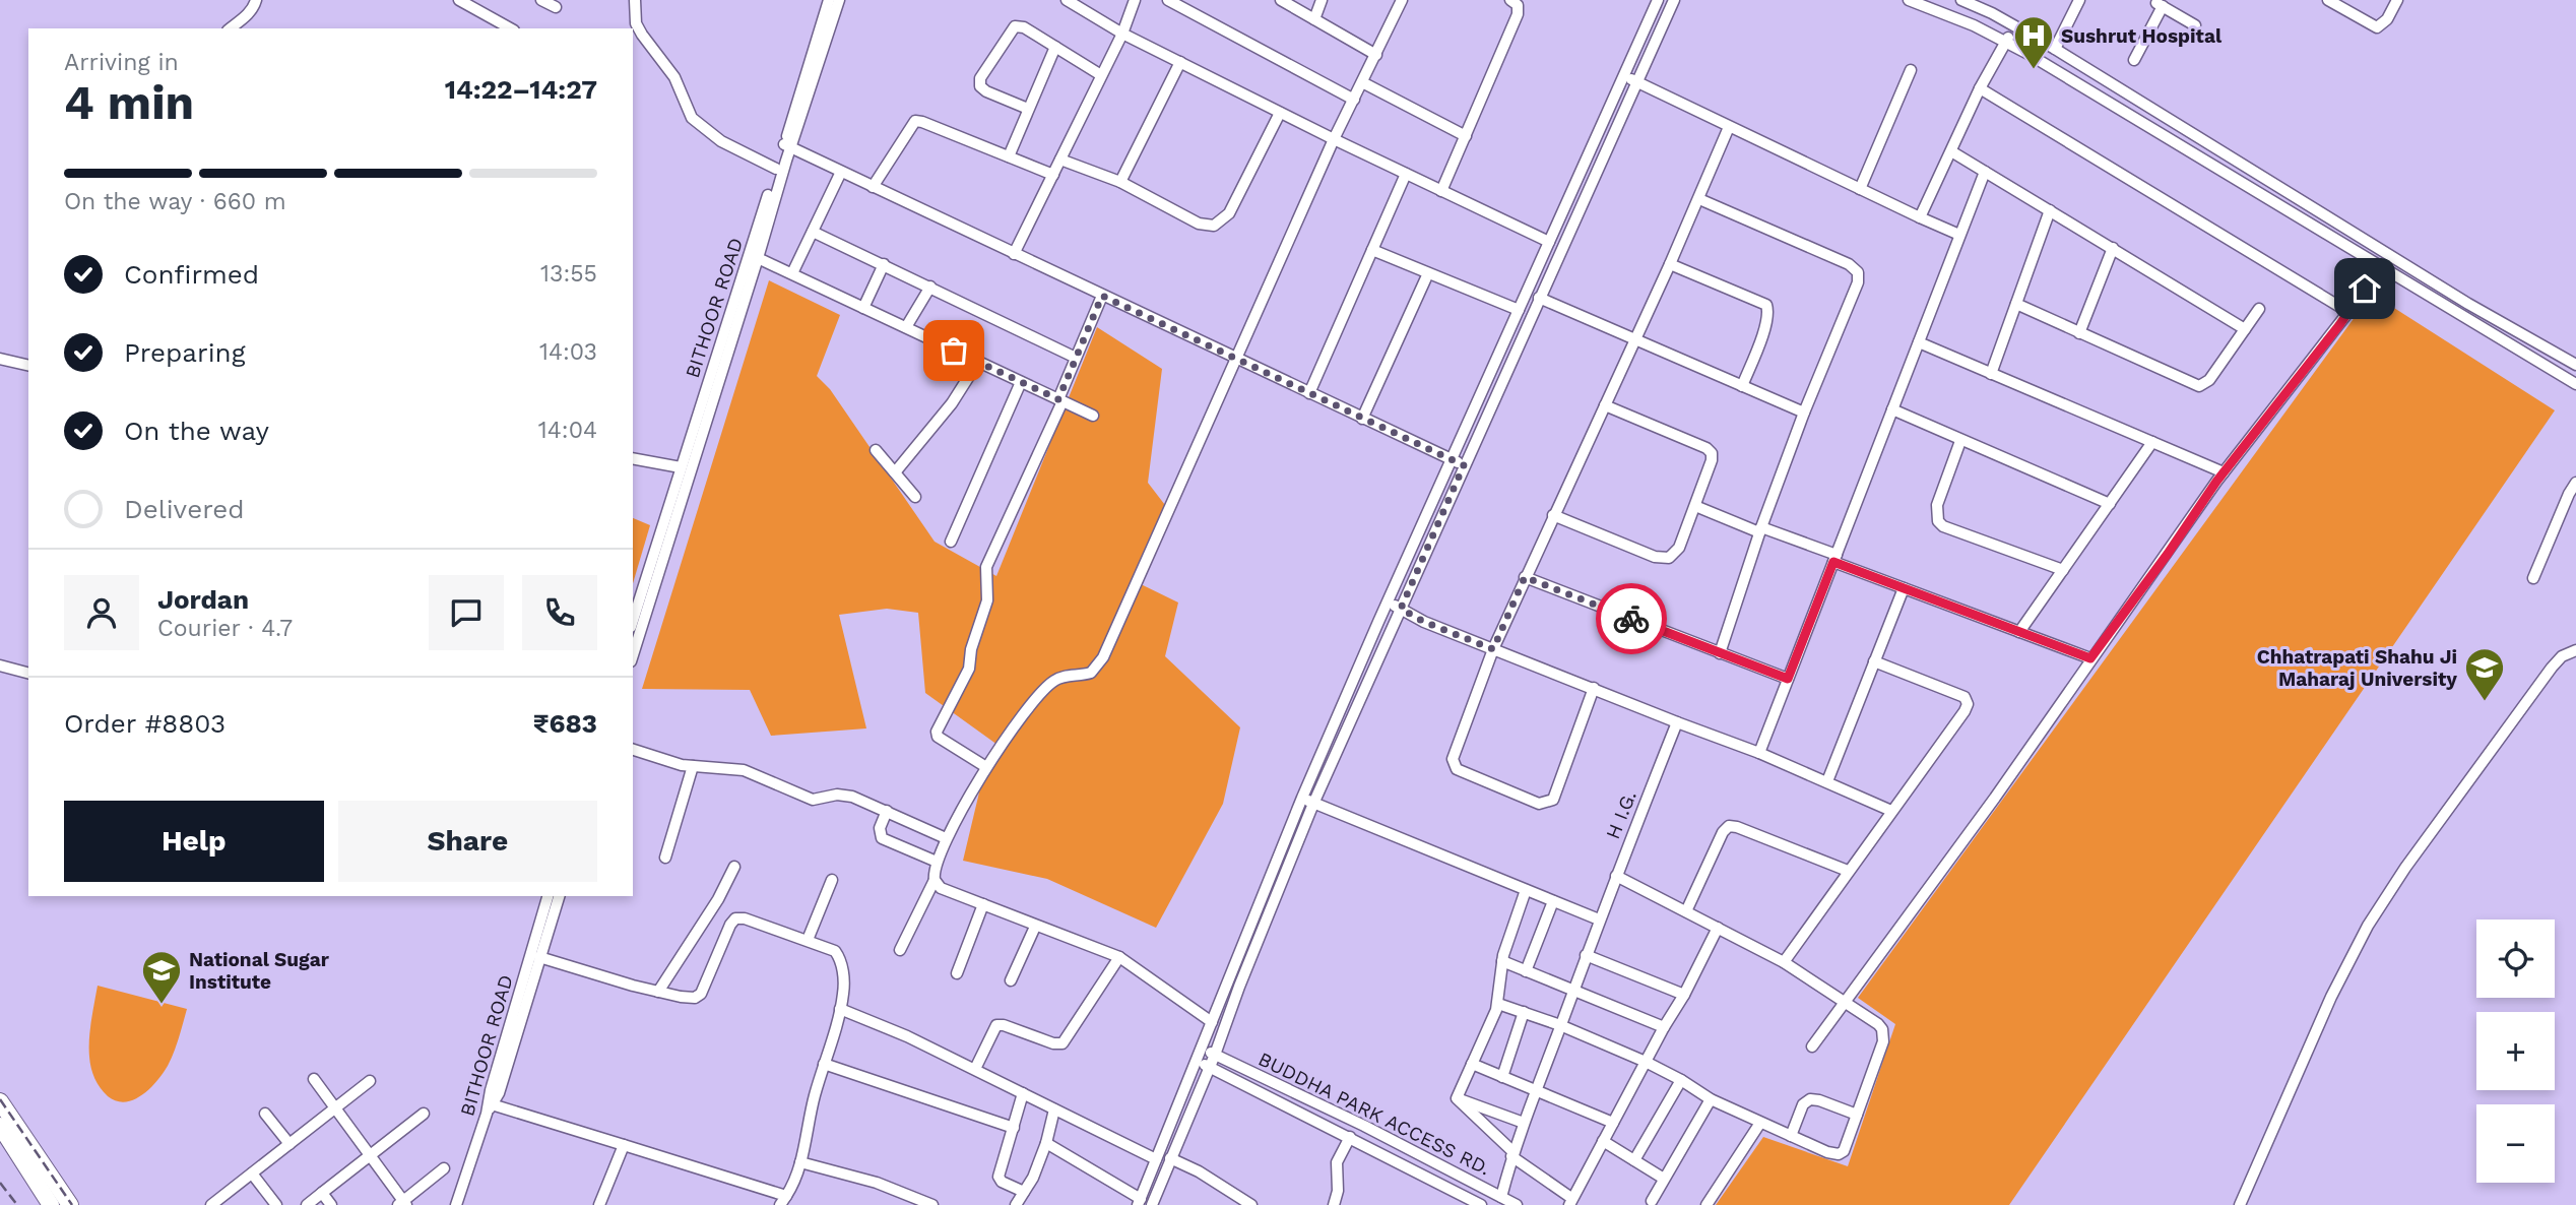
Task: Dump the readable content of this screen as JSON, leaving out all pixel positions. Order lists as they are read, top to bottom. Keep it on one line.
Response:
{"streets":{"street":["BITHOOR ROAD","H I.G.","BUDDHA PARK ACCESS RD."]},"crossings":[["H I.G.","BUDDHA PARK ACCESS RD."]],"places":{"hospital":["Sushrut Hospital"],"school or university":["Chhatrapati Shahu Ji Maharaj University","National Sugar Institute"]},"page":{"heading":["4 min","Arriving in","14:22–14:27"],"panel":["Jordan","Courier · 4.7","Order #8803","₹683"],"bar":"On the way · 660 m","list":[["Confirmed","13:55"],["Preparing","14:03"],["On the way","14:04"],"Delivered"],"buttons":["Help","Share"],"map_buttons":["+","−"]}}
